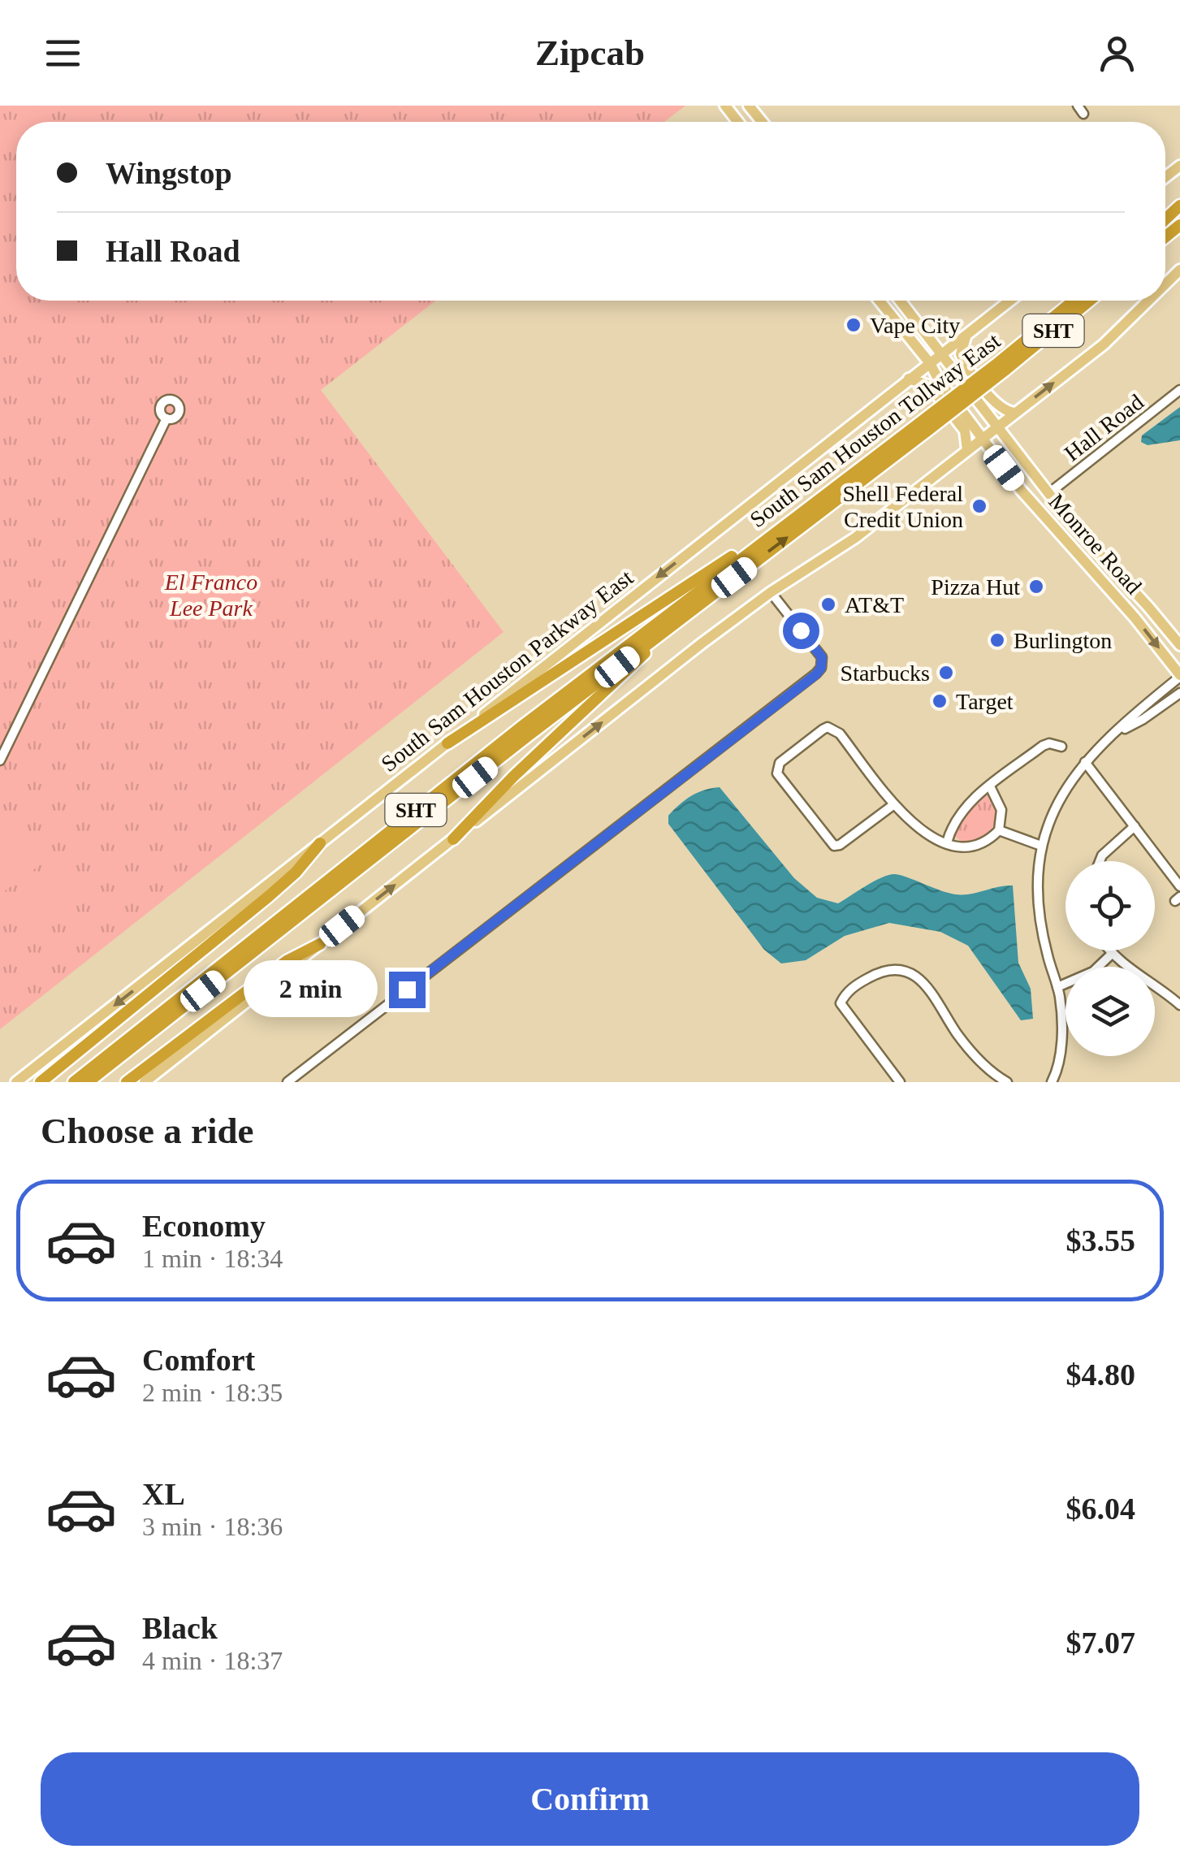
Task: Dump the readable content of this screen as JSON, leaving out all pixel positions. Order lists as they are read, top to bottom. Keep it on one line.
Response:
{"streets":{"highway":["SHT","South Sam Houston Tollway East"],"main road":["Monroe Road","South Sam Houston Parkway East"],"street":["Hall Road"]},"crossings":[["Hall Road","Monroe Road"],["Monroe Road","South Sam Houston Parkway East"]],"parks":["El Franco Lee Park"],"places":["Vape City","Shell Federal Credit Union","Pizza Hut","AT&T","Burlington","Starbucks","Target"],"page":{"header":"Zipcab","banner":["Wingstop","Hall Road"],"bubble":"2 min","heading":"Choose a ride","list":[{"name":"Economy","note":"1 min · 18:34","value":"$3.55"},{"name":"Comfort","note":"2 min · 18:35","value":"$4.80"},{"name":"XL","note":"3 min · 18:36","value":"$6.04"},{"name":"Black","note":"4 min · 18:37","value":"$7.07"}],"buttons":"Confirm"}}
